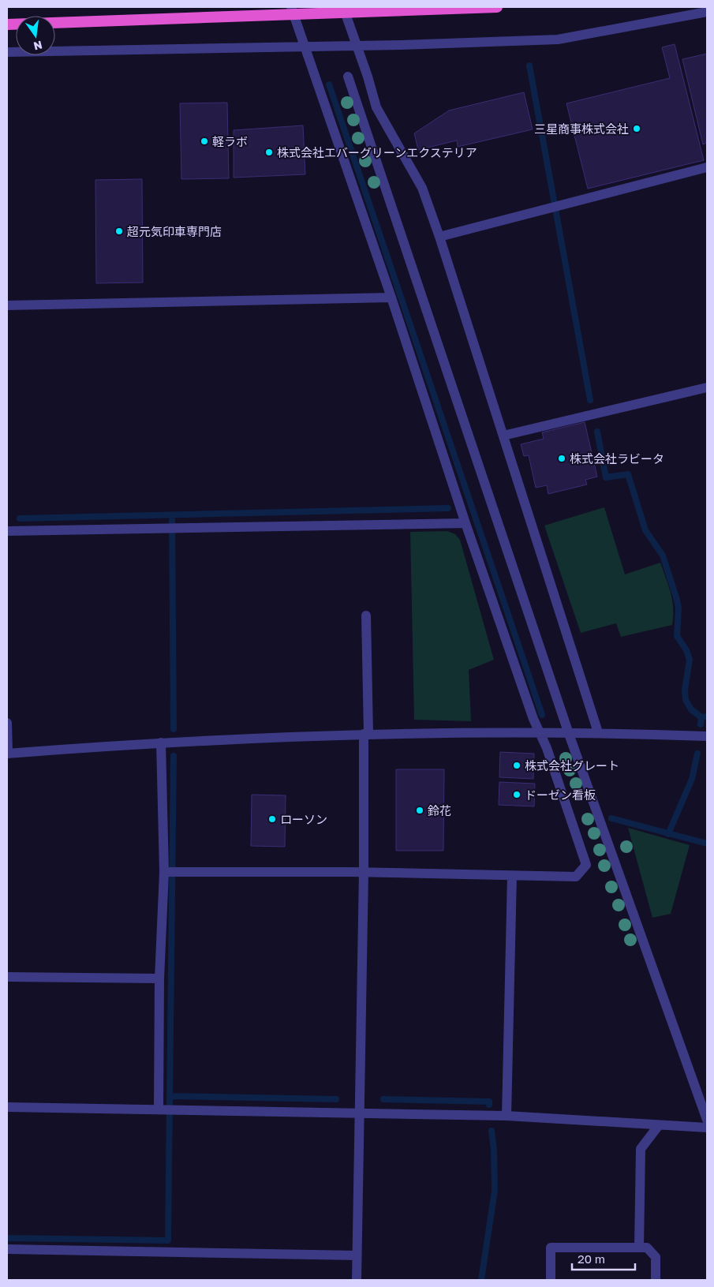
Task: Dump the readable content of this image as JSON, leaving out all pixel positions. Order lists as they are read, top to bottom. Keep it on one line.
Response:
{"places":["三星商事株式会社","軽ラボ","株式会社エバーグリーンエクステリア","超元気印車専門店","株式会社ラビータ","株式会社グレート","ドーゼン看板","鈴花","ローソン"],"scale_bar":"20 m","north":"bottom"}
